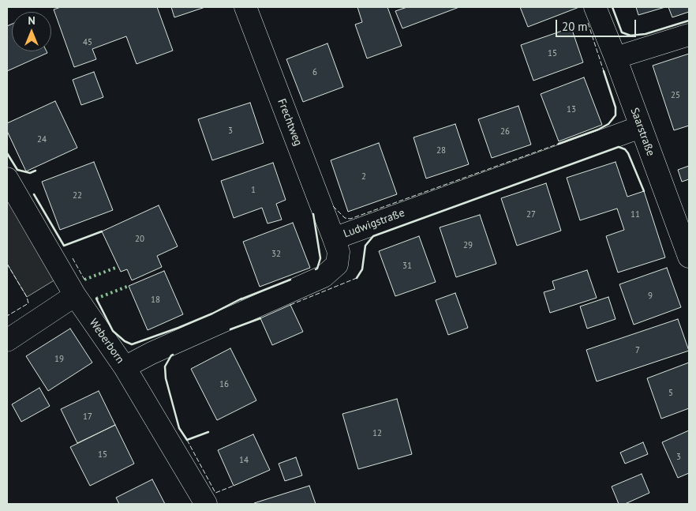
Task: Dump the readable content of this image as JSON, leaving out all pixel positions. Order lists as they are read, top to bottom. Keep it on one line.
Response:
{"streets":{"street":["Frechtweg","Saarstraße","Ludwigstraße","Weberborn"]},"crossings":[["Frechtweg","Ludwigstraße"],["Saarstraße","Ludwigstraße"],["Ludwigstraße","Weberborn"]],"house_numbers":["45","15","6","25","13","3","26","24","28","2","1","22","27","11","20","29","32","31","9","18","7","19","16","5","17","12","15","3","14"],"scale_bar":"20 m","north":"top"}
